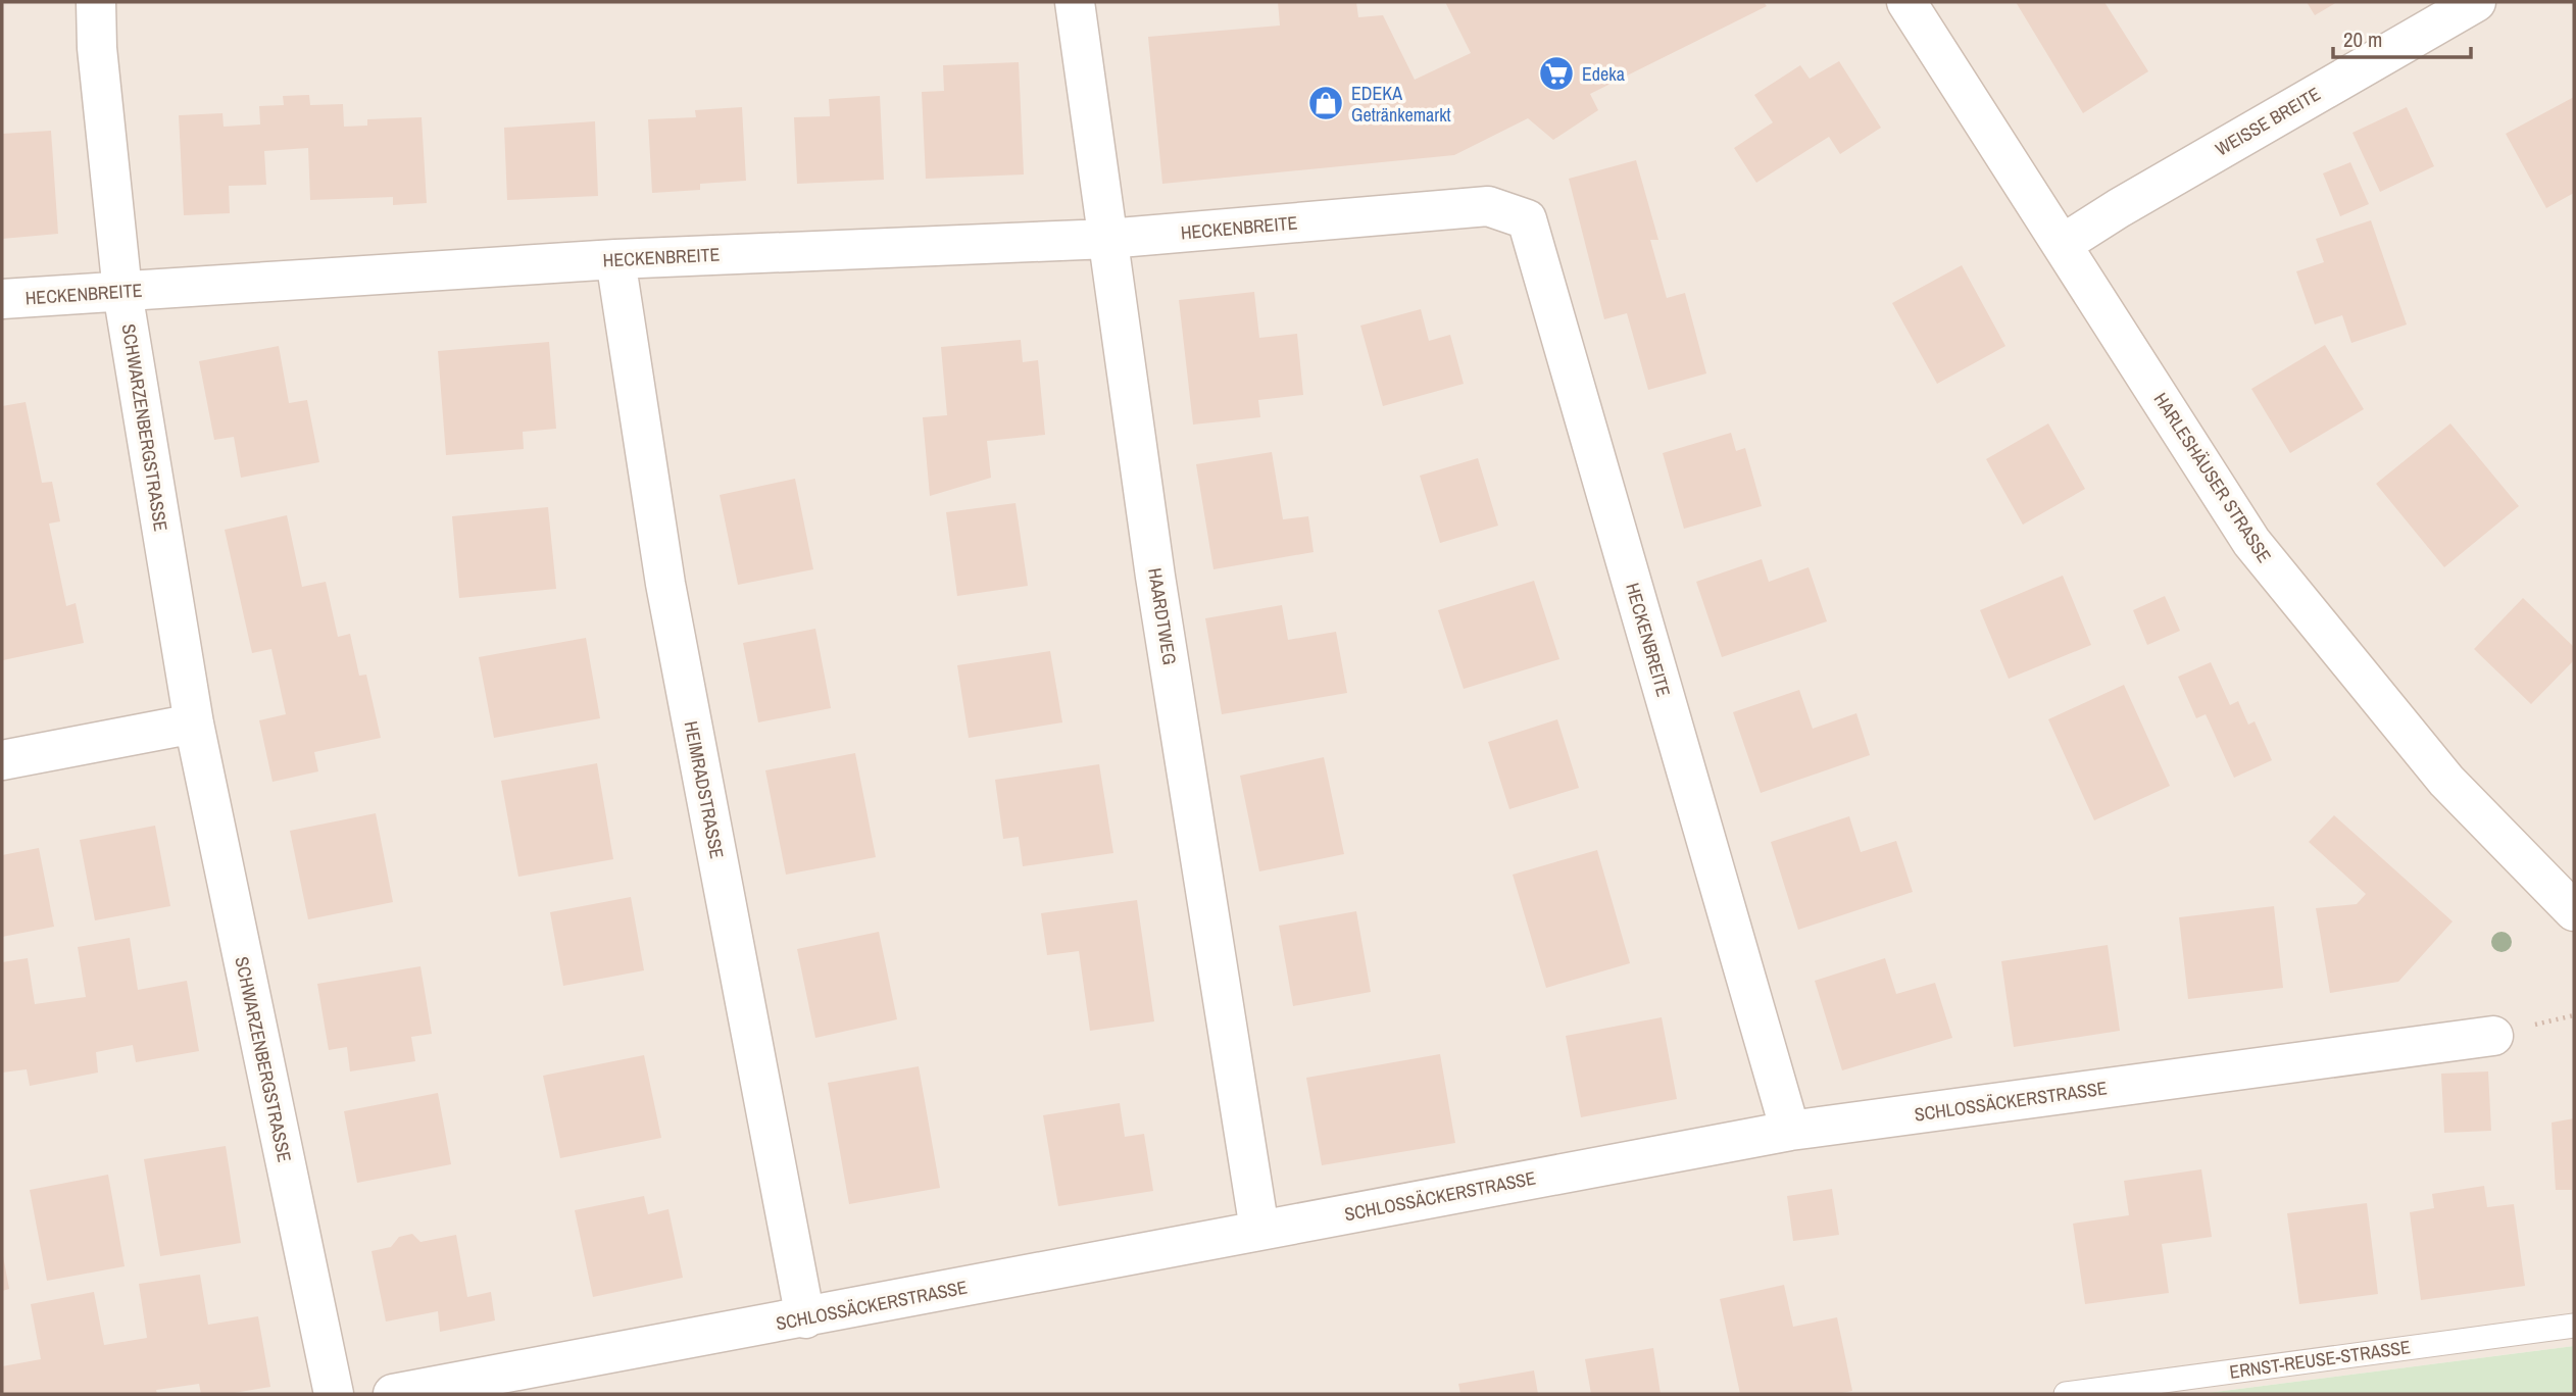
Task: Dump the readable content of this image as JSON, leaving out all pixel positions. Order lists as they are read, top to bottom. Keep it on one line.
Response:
{"streets":{"street":["WEISSE BREITE","HECKENBREITE","SCHWARZENBERGSTRASSE","HARLESHÄUSER STRASSE","HAARDTWEG","HEIMRADSTRASSE","SCHLOSSÄCKERSTRASSE"],"lane":["ERNST-REUSE-STRASSE"]},"crossings":[["WEISSE BREITE","HARLESHÄUSER STRASSE"],["HECKENBREITE","SCHWARZENBERGSTRASSE"],["HECKENBREITE","HAARDTWEG"],["HECKENBREITE","HEIMRADSTRASSE"],["HECKENBREITE","SCHLOSSÄCKERSTRASSE"],["HAARDTWEG","SCHLOSSÄCKERSTRASSE"],["HEIMRADSTRASSE","SCHLOSSÄCKERSTRASSE"]],"places":{"supermarket":["Edeka"],"shop":["EDEKA Getränkemarkt"]},"scale_bar":"20 m"}
